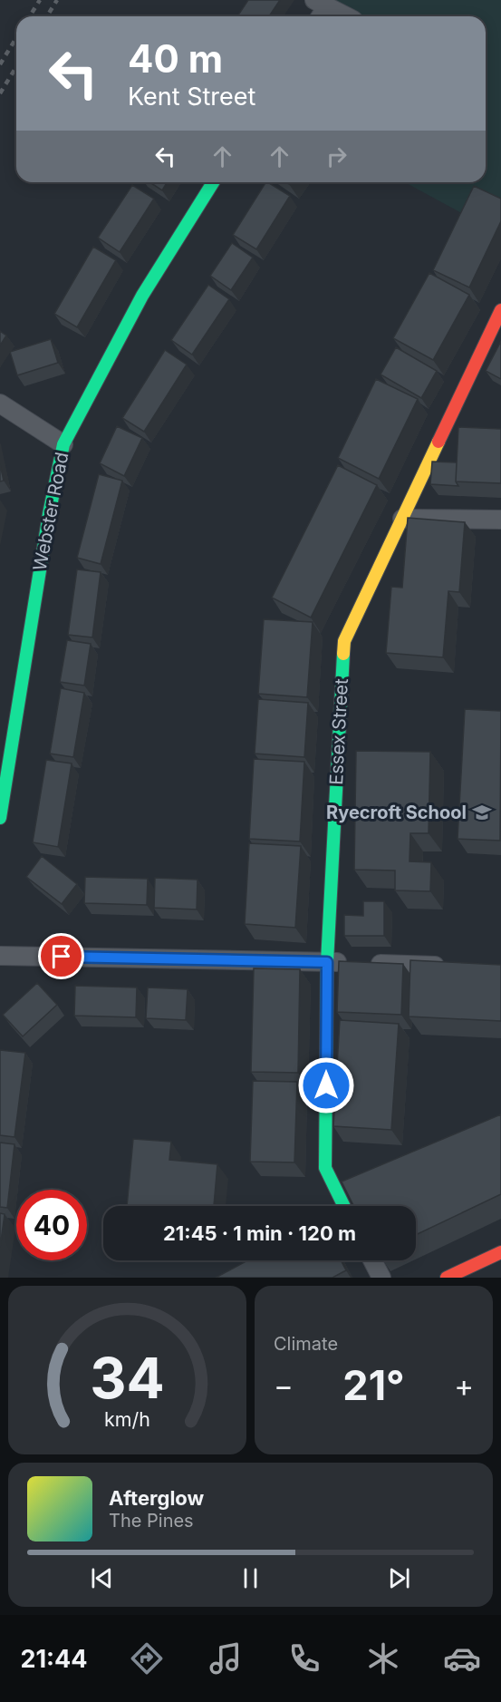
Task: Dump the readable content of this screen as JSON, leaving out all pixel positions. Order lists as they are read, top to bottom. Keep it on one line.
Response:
{"streets":{"street":["Webster Road","Essex Street"]},"places":{"school or university":["Ryecroft School"]},"page":{"turn":["40 m","Kent Street"],"limit":"40","trip":"21:45 · 1 min · 120 m","tile":"Climate","heat":["−","21°","+"],"song":["Afterglow","The Pines"],"tabs":"21:44","gauge":["34","km/h"]}}
